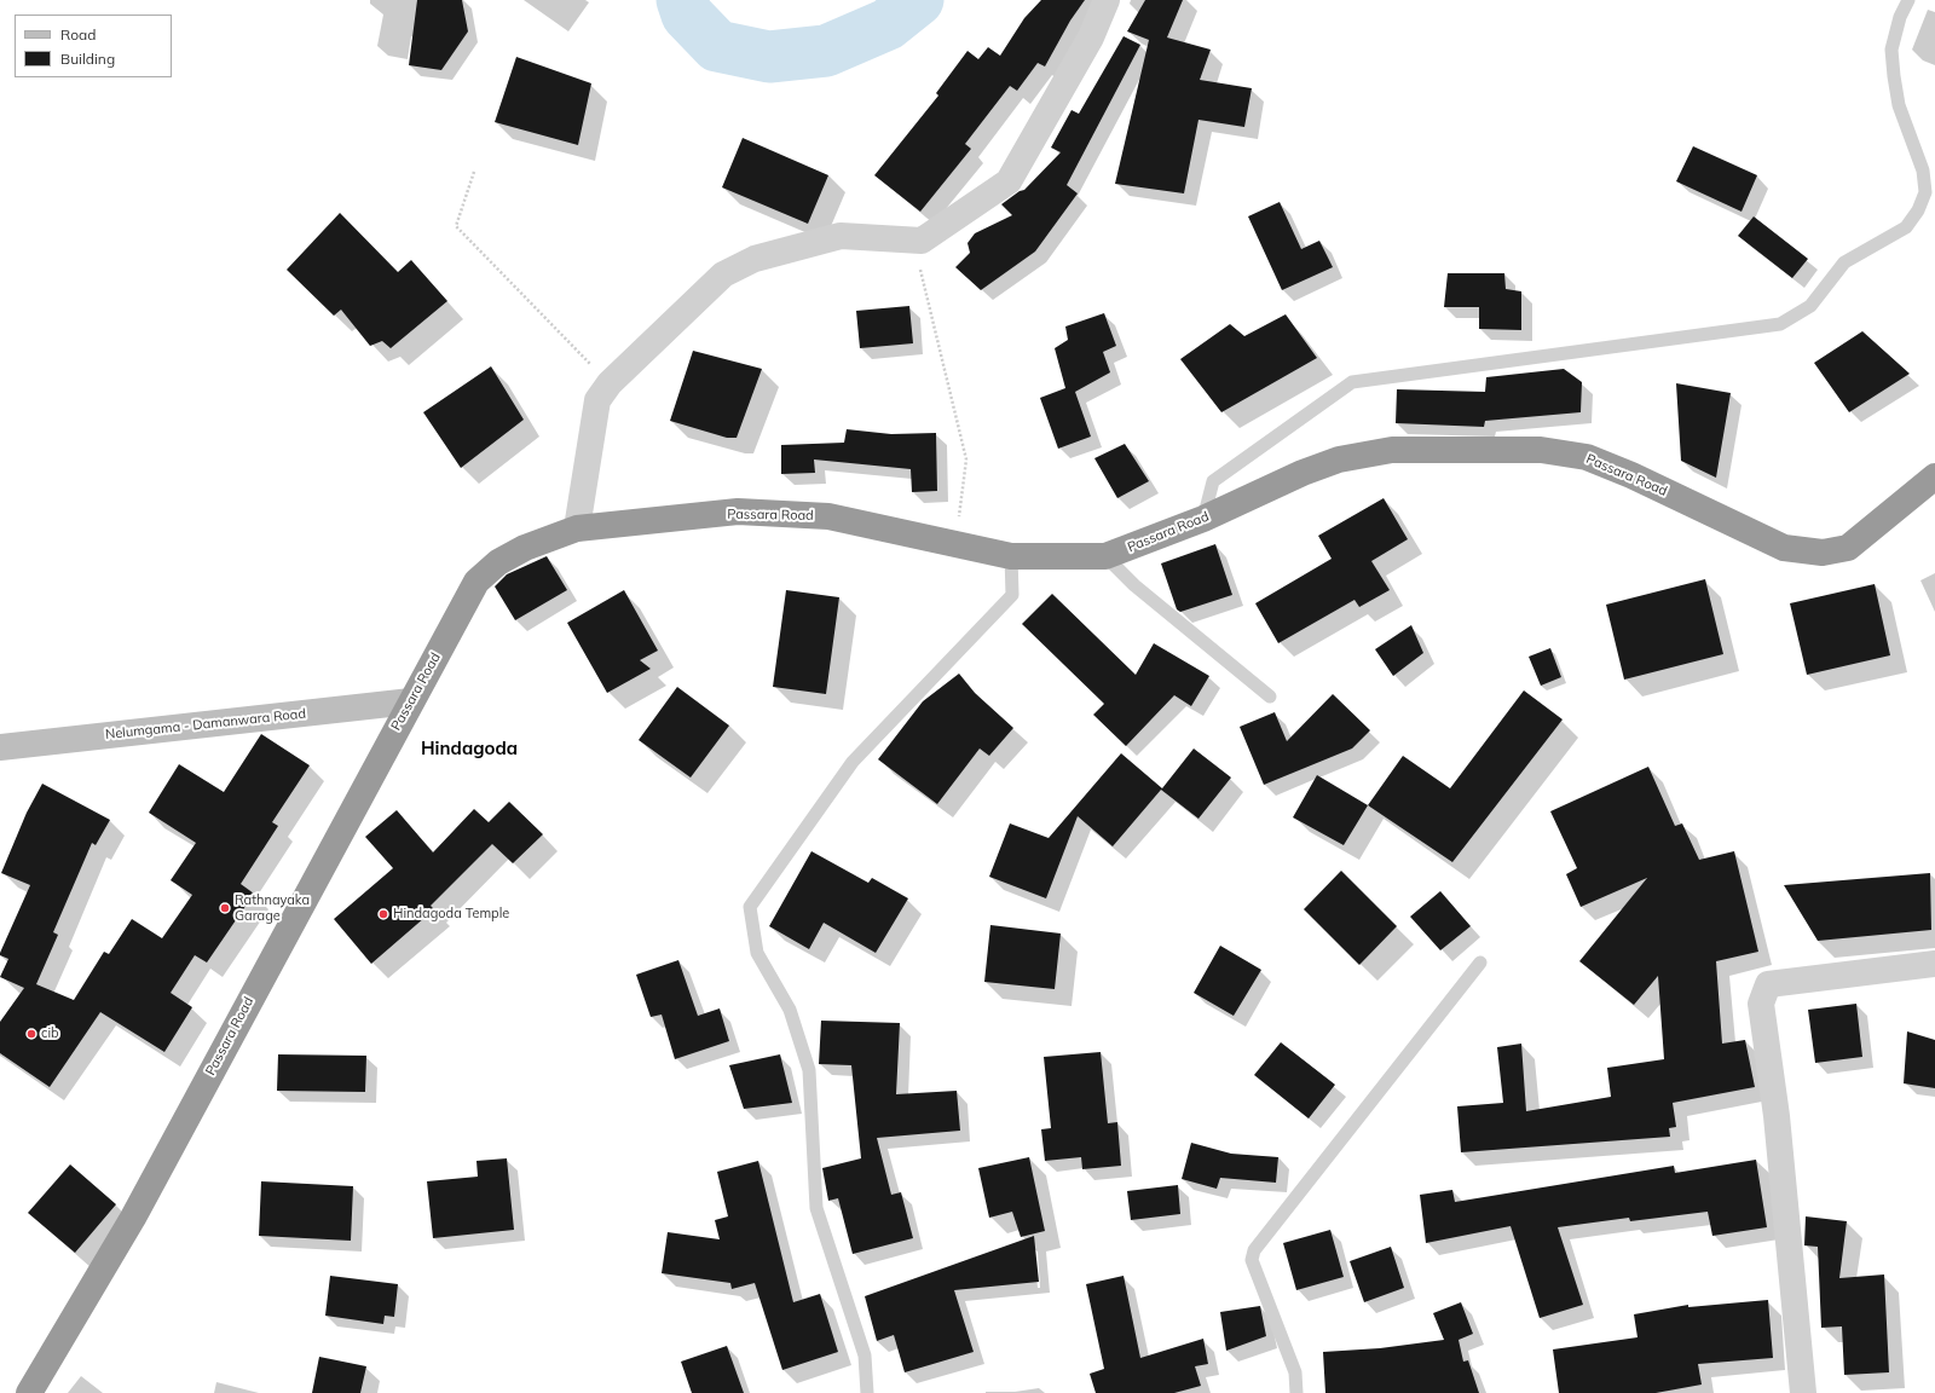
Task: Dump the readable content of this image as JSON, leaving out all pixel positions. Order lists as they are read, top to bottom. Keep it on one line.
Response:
{"streets":{"highway":["Passara Road"],"street":["Nelumgama - Damanwara Road"]},"crossings":[["Passara Road","Nelumgama - Damanwara Road"]],"districts":["Hindagoda"],"places":["Rathnayaka Garage","Hindagoda Temple","cib"],"legend":["Road","Building"]}
